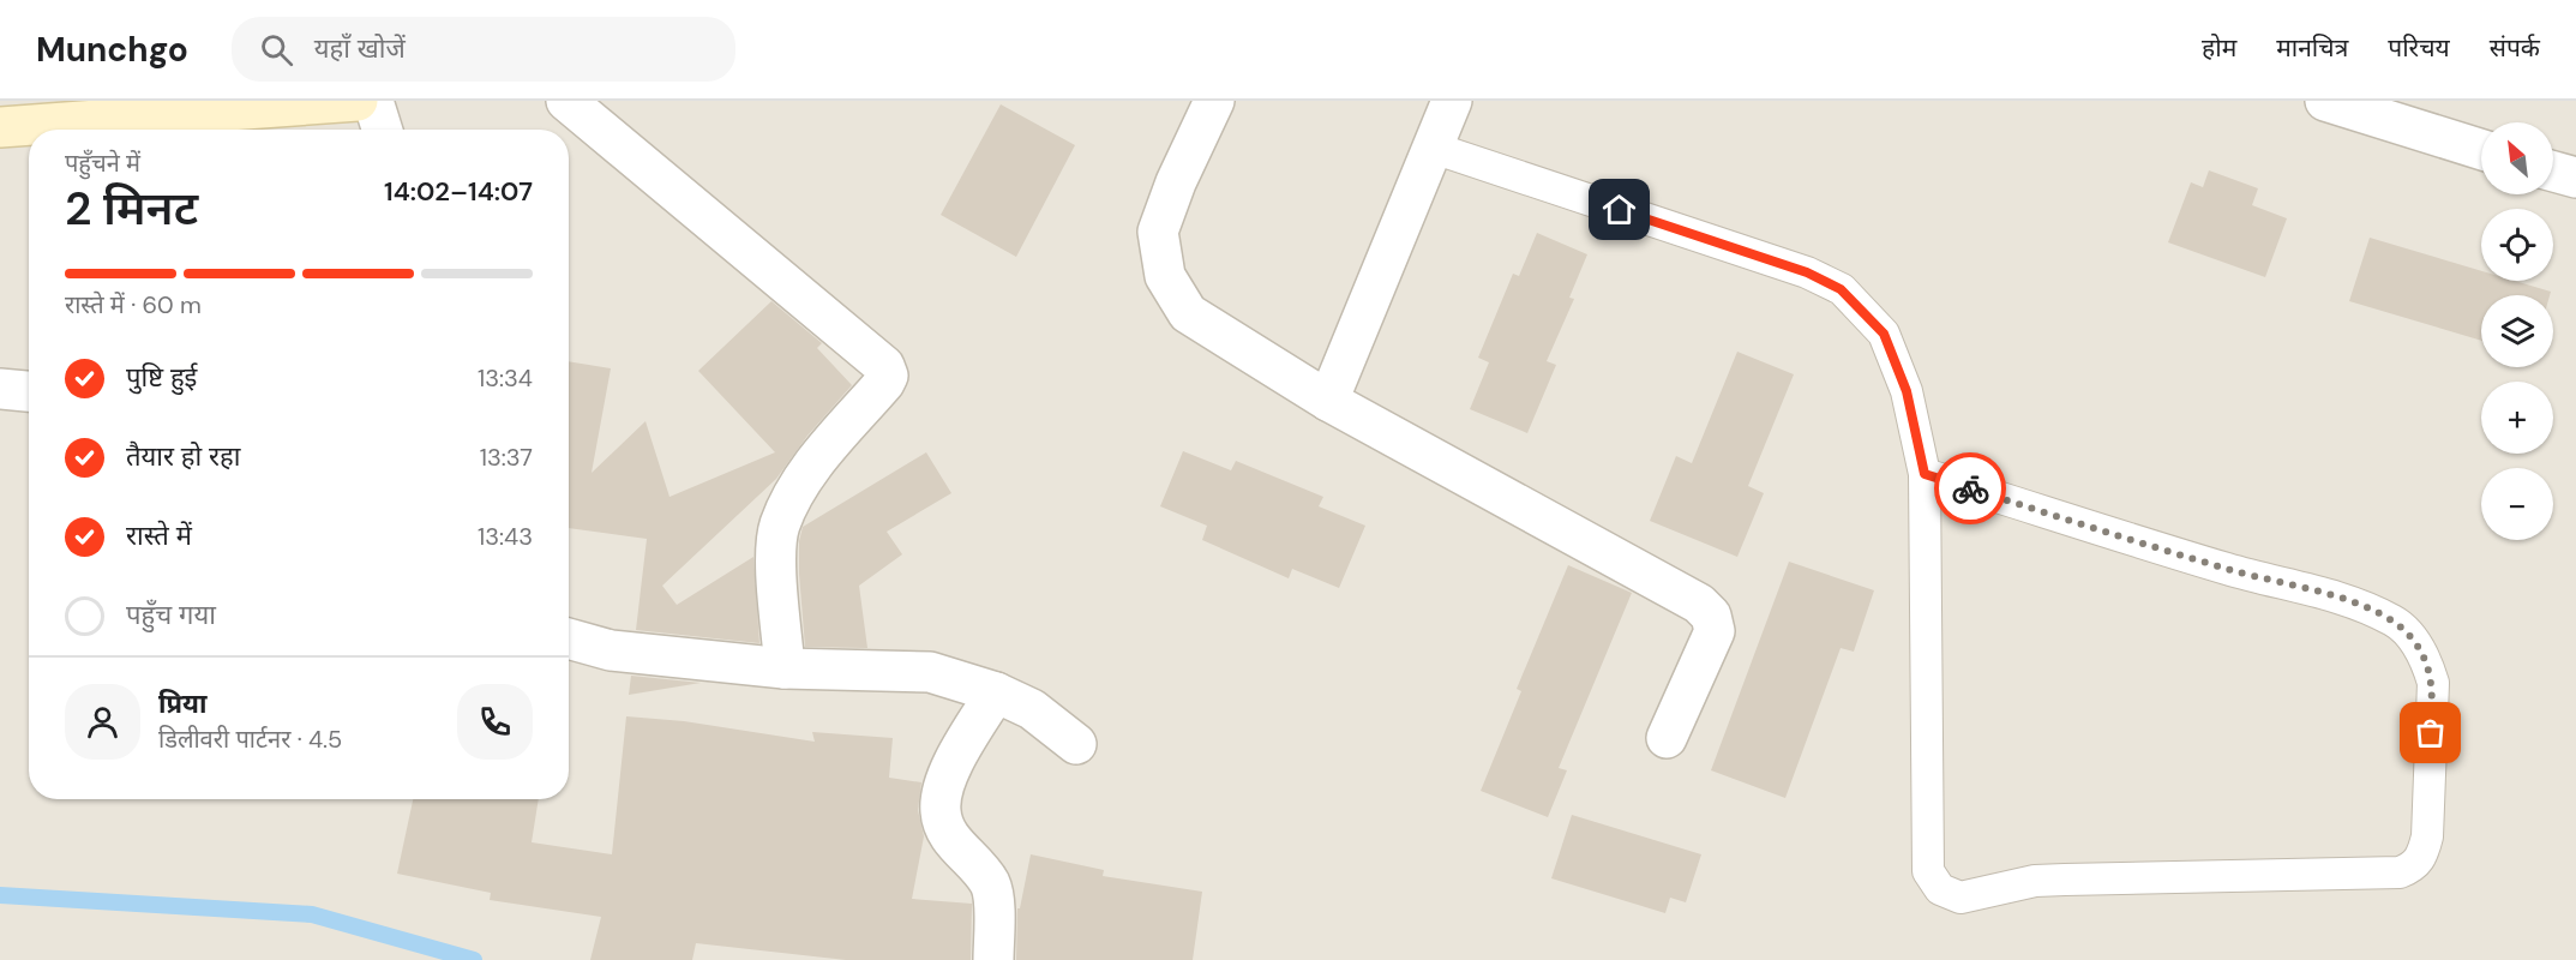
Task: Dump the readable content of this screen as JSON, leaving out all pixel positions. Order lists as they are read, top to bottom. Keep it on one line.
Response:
{"north":"top left","page":{"header":"Munchgo","search":"यहाँ खोजें","nav":["होम","मानचित्र","परिचय","संपर्क"],"map_buttons":["+","−"],"heading":["2 मिनट","पहुँचने में","14:02–14:07"],"panel":["प्रिया","डिलीवरी पार्टनर · 4.5"],"bar":"रास्ते में · 60 m","list":[["पुष्टि हुई","13:34"],["तैयार हो रहा","13:37"],["रास्ते में","13:43"],"पहुँच गया"]}}
